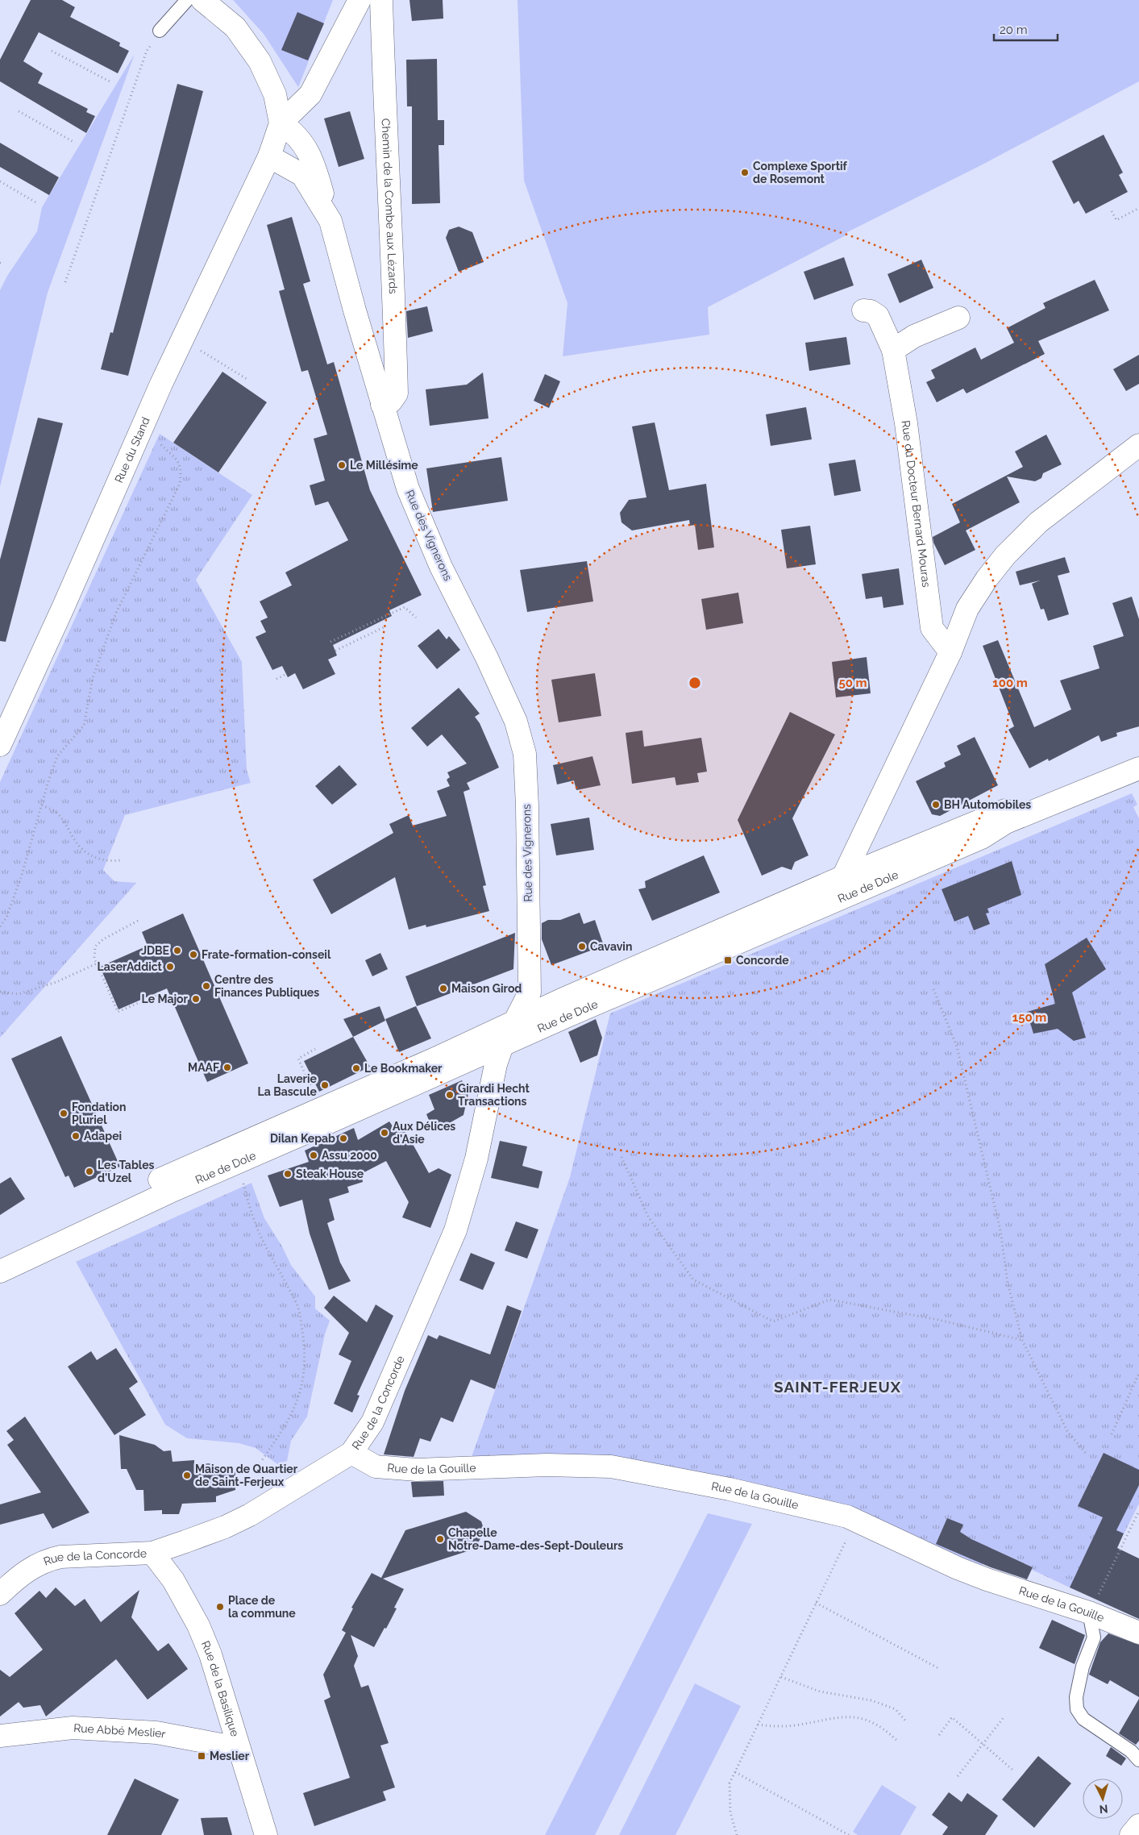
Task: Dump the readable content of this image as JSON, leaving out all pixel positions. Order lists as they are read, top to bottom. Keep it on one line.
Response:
{"streets":{"street":["Chemin de la Combe aux Lézards","Rue du Stand","Rue du Docteur Bernard Mouras","Rue des Vignerons","Rue de Dole","Rue de la Concorde","Rue de la Gouille","Rue de la Basilique","Rue Abbé Meslier"]},"crossings":[["Chemin de la Combe aux Lézards","Rue des Vignerons"],["Rue du Stand","Rue des Vignerons"],["Rue des Vignerons","Rue de Dole"],["Rue des Vignerons","Rue de la Concorde"],["Rue de Dole","Rue de la Concorde"],["Rue de la Concorde","Rue de la Gouille"],["Rue de la Concorde","Rue de la Basilique"],["Rue de la Basilique","Rue Abbé Meslier"]],"districts":["SAINT-FERJEUX"],"places":{"other":["Complexe Sportif de Rosemont","Le Millésime","BH Automobiles","Cavavin","JDBE","Frate-formation-conseil","LaserAddict","Centre des Finances Publiques","Maison Girod","Le Major","MAAF","Le Bookmaker","Laverie La Bascule","Girardi Hecht Transactions","Fondation Pluriel","Aux Délices d'Asie","Adapei","Dilan Kepab","Assu 2000","Les Tables d'Uzel","Steak House","Maison de Quartier de Saint-Ferjeux","Chapelle Notre-Dame-des-Sept-Douleurs","Place de la commune"],"transit":["Concorde","Meslier"]},"scale_bar":"20 m","north":"bottom","rings":["50 m","100 m","150 m"]}
